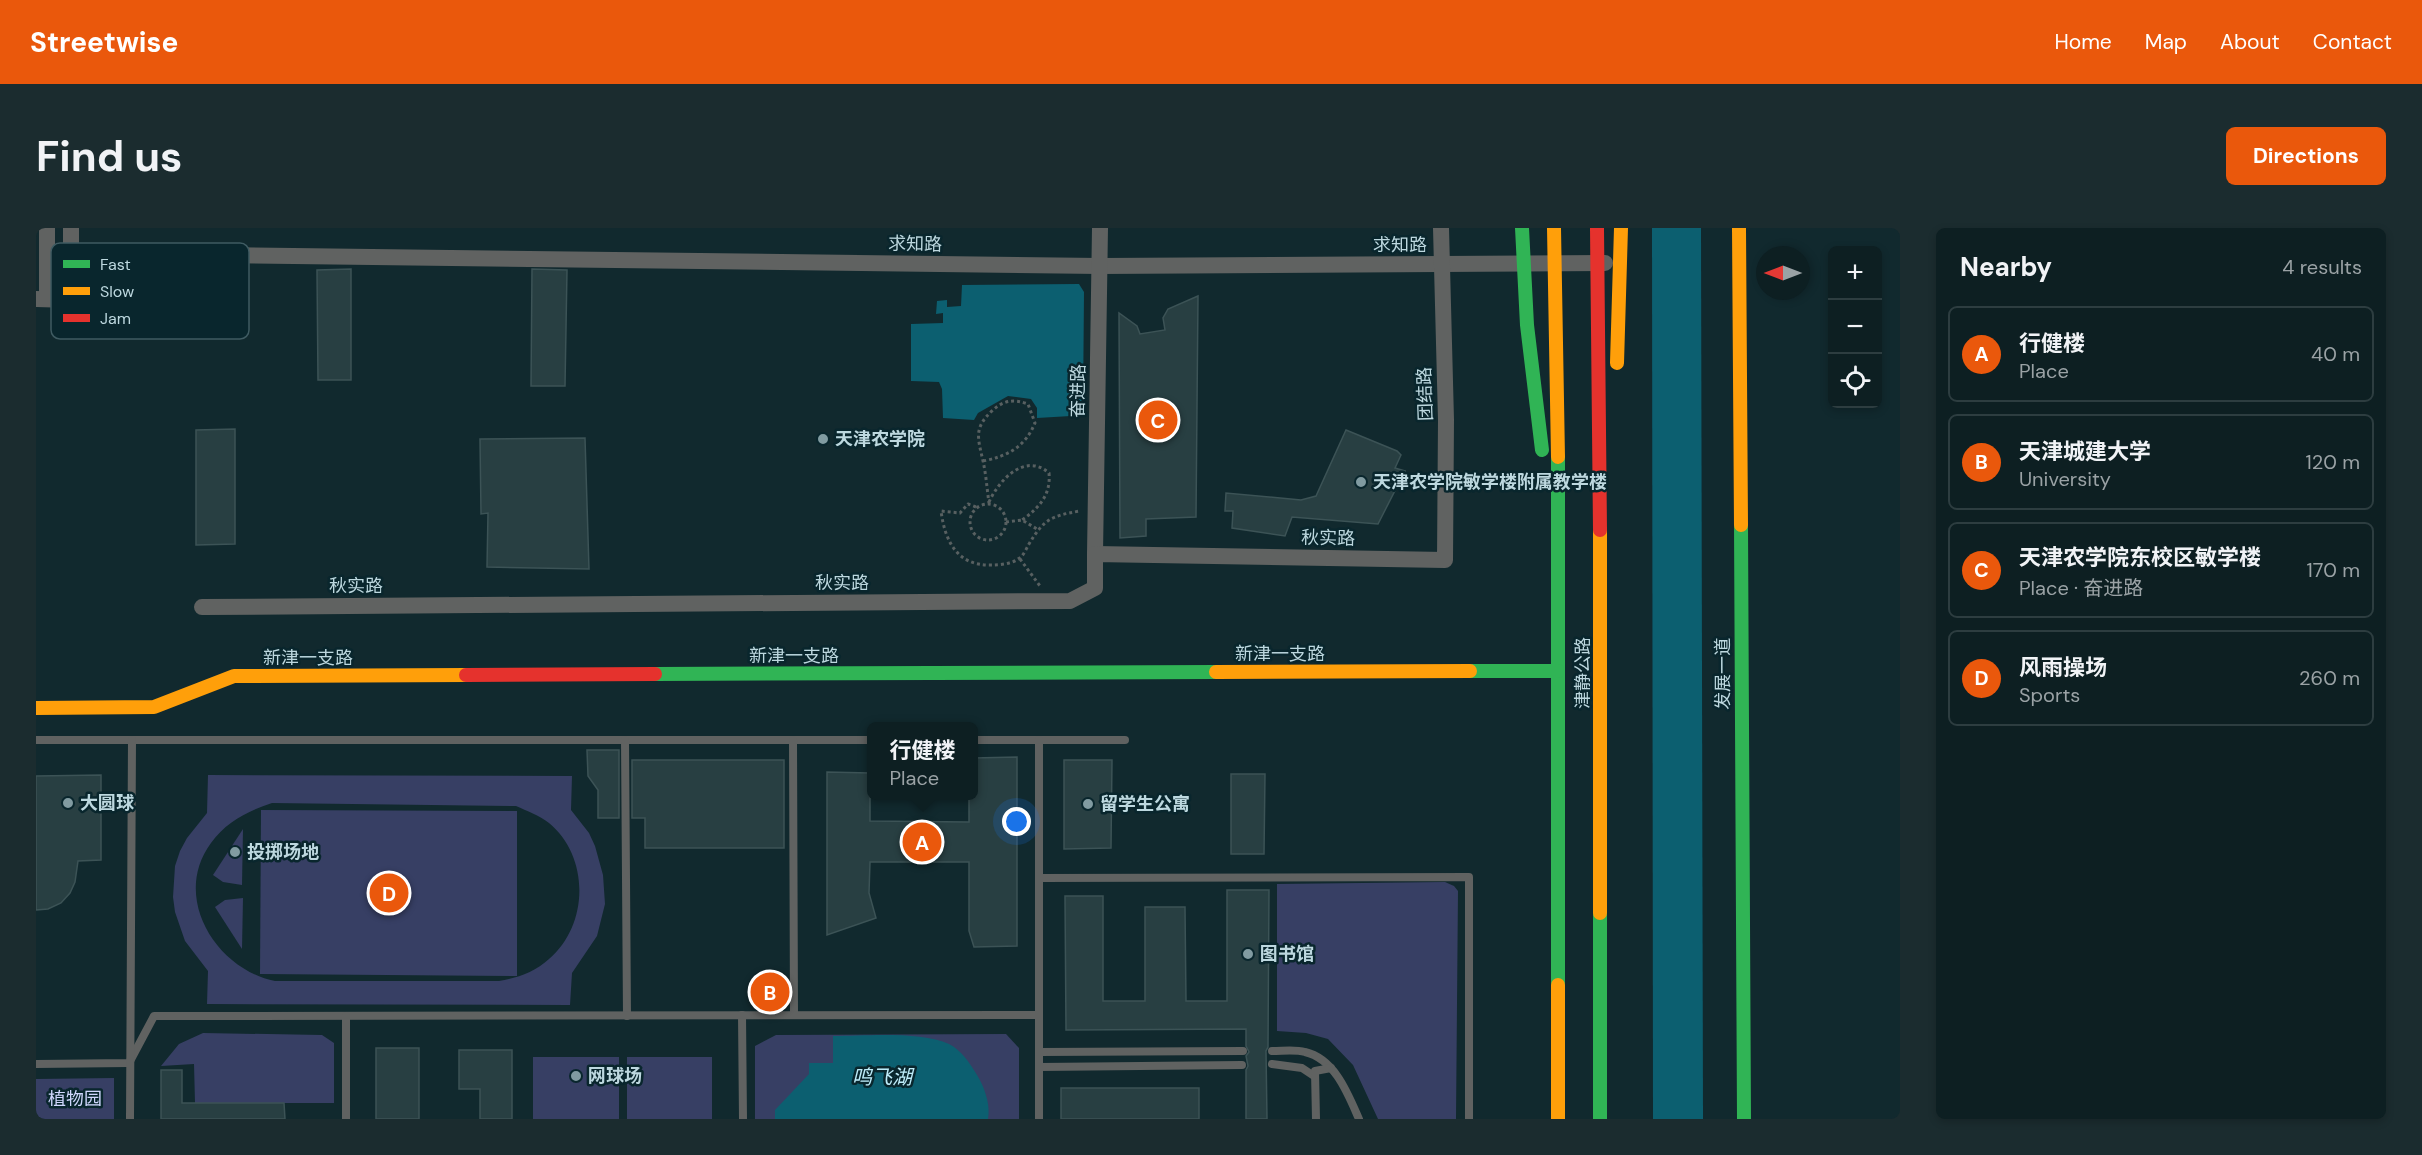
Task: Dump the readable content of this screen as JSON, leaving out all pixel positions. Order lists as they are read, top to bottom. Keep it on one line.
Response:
{"streets":{"main road":["新津一支路","津静公路","发展一道"],"street":["求知路","奋进路","团结路","秋实路"]},"crossings":[["求知路","奋进路"],["求知路","团结路"],["求知路","津静公路"],["奋进路","秋实路"],["团结路","秋实路"],["新津一支路","津静公路"]],"water":["鸣飞湖"],"parks":["植物园"],"places":["天津农学院","天津农学院敏学楼附属教学楼","大圆球","留学生公寓","投掷场地","图书馆","网球场"],"legend":["Fast","Slow","Jam"],"north":"left","page":{"header":"Streetwise","nav":["Home","Map","About","Contact"],"buttons":"Directions","title":"Find us","heading":["Nearby","4 results"],"map_buttons":["+","−"],"list":[{"mark":"A","name":"行健楼","note":"Place","value":"40 m"},{"mark":"B","name":"天津城建大学","note":"University","value":"120 m"},{"mark":"C","name":"天津农学院东校区敏学楼","note":"Place · 奋进路","value":"170 m"},{"mark":"D","name":"风雨操场","note":"Sports","value":"260 m"}],"pins":["C","A","D","B"],"popup":["行健楼","Place"]}}
